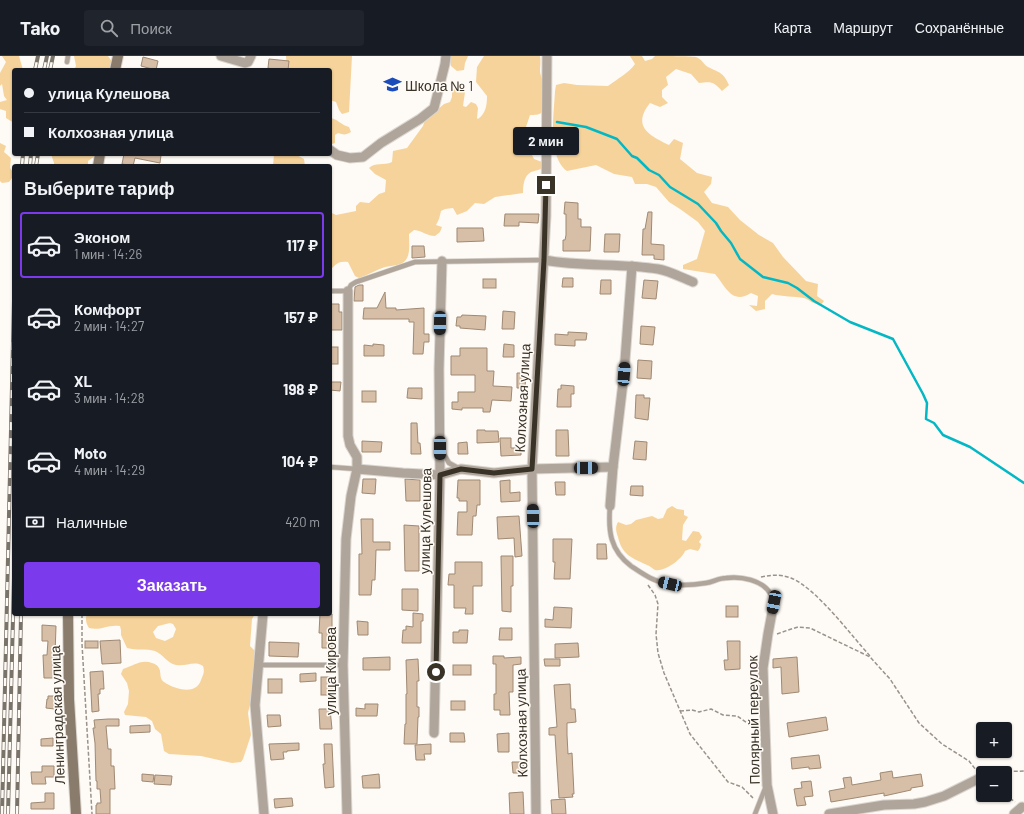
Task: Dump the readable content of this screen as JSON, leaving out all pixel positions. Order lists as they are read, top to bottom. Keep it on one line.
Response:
{"streets":{"main road":["Ленинградская улица"],"street":["Колхозная улица","улица Кулешова","улица Кирова","Полярный переулок"]},"places":{"school or university":["Школа № 1"]},"page":{"header":"Tako","search":"Поиск","nav":["Карта","Маршрут","Сохранённые"],"banner":["улица Кулешова","Колхозная улица"],"bubble":"2 мин","heading":"Выберите тариф","list":[{"name":"Эконом","note":"1 мин · 14:26","value":"117 ₽"},{"name":"Комфорт","note":"2 мин · 14:27","value":"157 ₽"},{"name":"XL","note":"3 мин · 14:28","value":"198 ₽"},{"name":"Moto","note":"4 мин · 14:29","value":"104 ₽"}],"pay":["Наличные","420 m"],"buttons":"Заказать","map_buttons":["+","−"]}}
